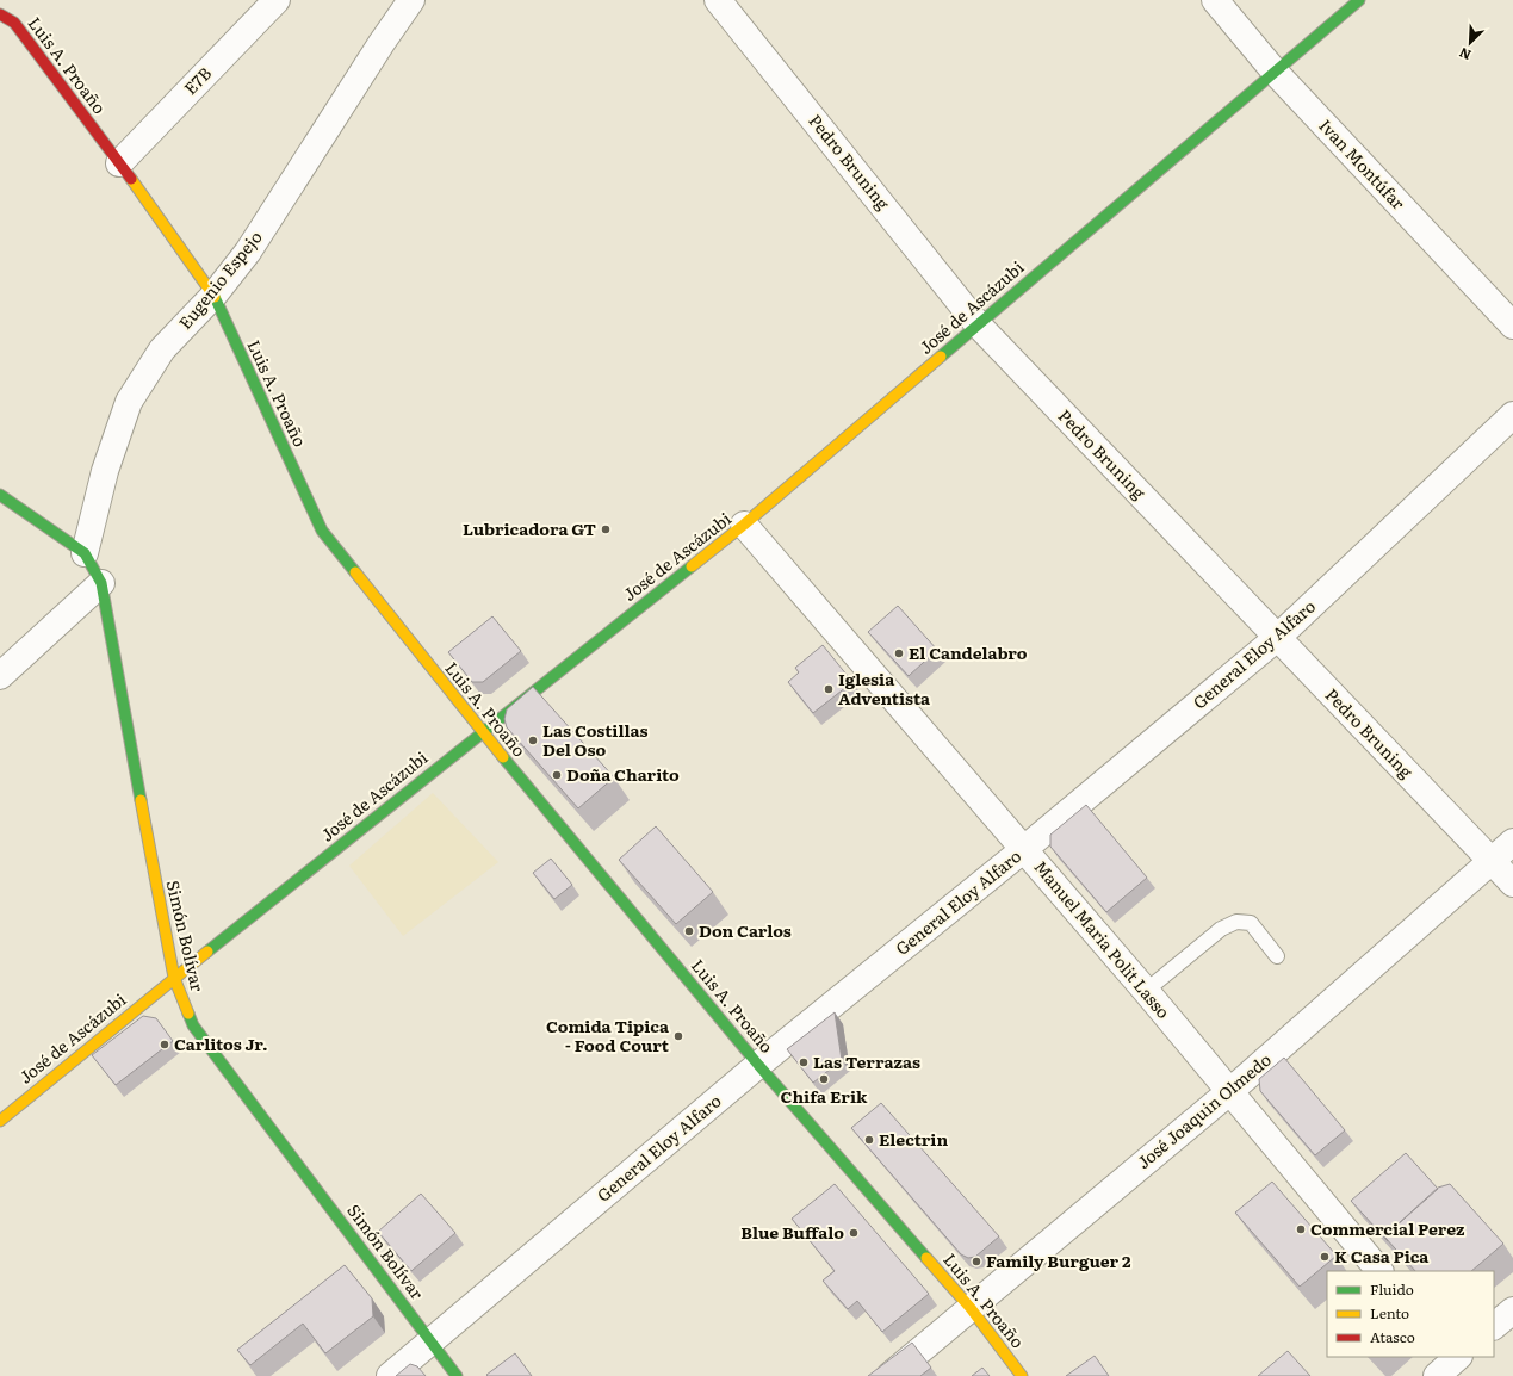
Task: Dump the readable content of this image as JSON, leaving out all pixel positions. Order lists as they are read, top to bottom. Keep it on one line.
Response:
{"streets":{"street":["Luis A. Proaño","E7B","Pedro Bruning","Ivan Montúfar","Eugenio Espejo","José de Ascázubi","General Eloy Alfaro","Simón Bolívar","Manuel Maria Polit Lasso","José Joaquin Olmedo"]},"crossings":[["Luis A. Proaño","E7B"],["Luis A. Proaño","Eugenio Espejo"],["Luis A. Proaño","José de Ascázubi"],["Luis A. Proaño","General Eloy Alfaro"],["Luis A. Proaño","José Joaquin Olmedo"],["Pedro Bruning","José de Ascázubi"],["Pedro Bruning","General Eloy Alfaro"],["Pedro Bruning","José Joaquin Olmedo"],["Ivan Montúfar","José de Ascázubi"],["Eugenio Espejo","Simón Bolívar"],["José de Ascázubi","Simón Bolívar"],["José de Ascázubi","Manuel Maria Polit Lasso"],["General Eloy Alfaro","Simón Bolívar"],["General Eloy Alfaro","Manuel Maria Polit Lasso"],["Manuel Maria Polit Lasso","José Joaquin Olmedo"]],"places":["Lubricadora GT","El Candelabro","Iglesia Adventista","Las Costillas Del Oso","Doña Charito","Don Carlos","Comida Tipica - Food Court","Carlitos Jr.","Las Terrazas","Chifa Erik","Electrin","Commercial Perez","Blue Buffalo","K Casa Pica","Family Burguer 2"],"legend":["Fluido","Lento","Atasco"],"north":"bottom left"}
